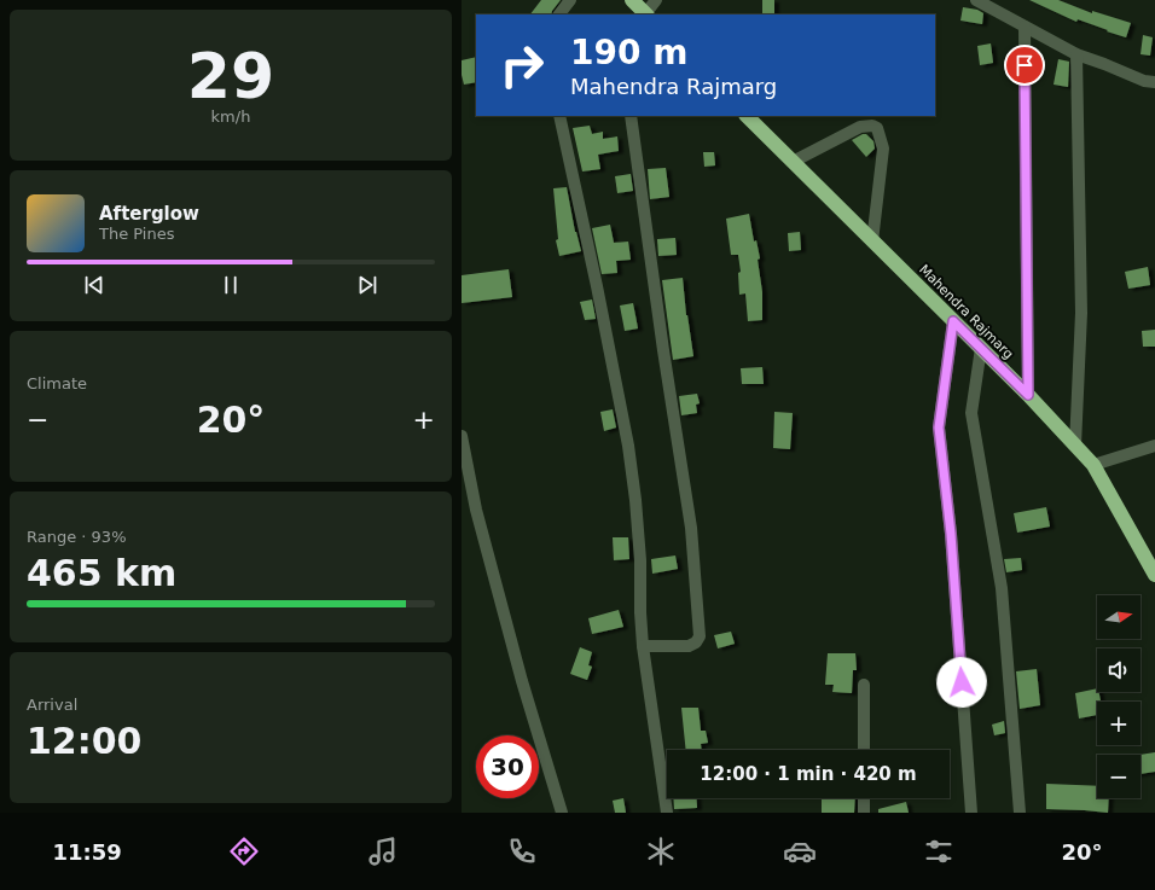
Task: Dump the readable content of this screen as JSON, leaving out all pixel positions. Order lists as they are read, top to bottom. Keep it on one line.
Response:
{"streets":{"highway":["Mahendra Rajmarg"]},"north":"right","page":{"tile":[["29","km/h"],"Climate",["Range · 93%","465 km"],["Arrival","12:00"]],"turn":["190 m","Mahendra Rajmarg"],"song":["Afterglow","The Pines"],"heat":["−","20°","+"],"map_buttons":["+","−"],"limit":"30","trip":"12:00 · 1 min · 420 m","tabs":["11:59","20°"]}}
